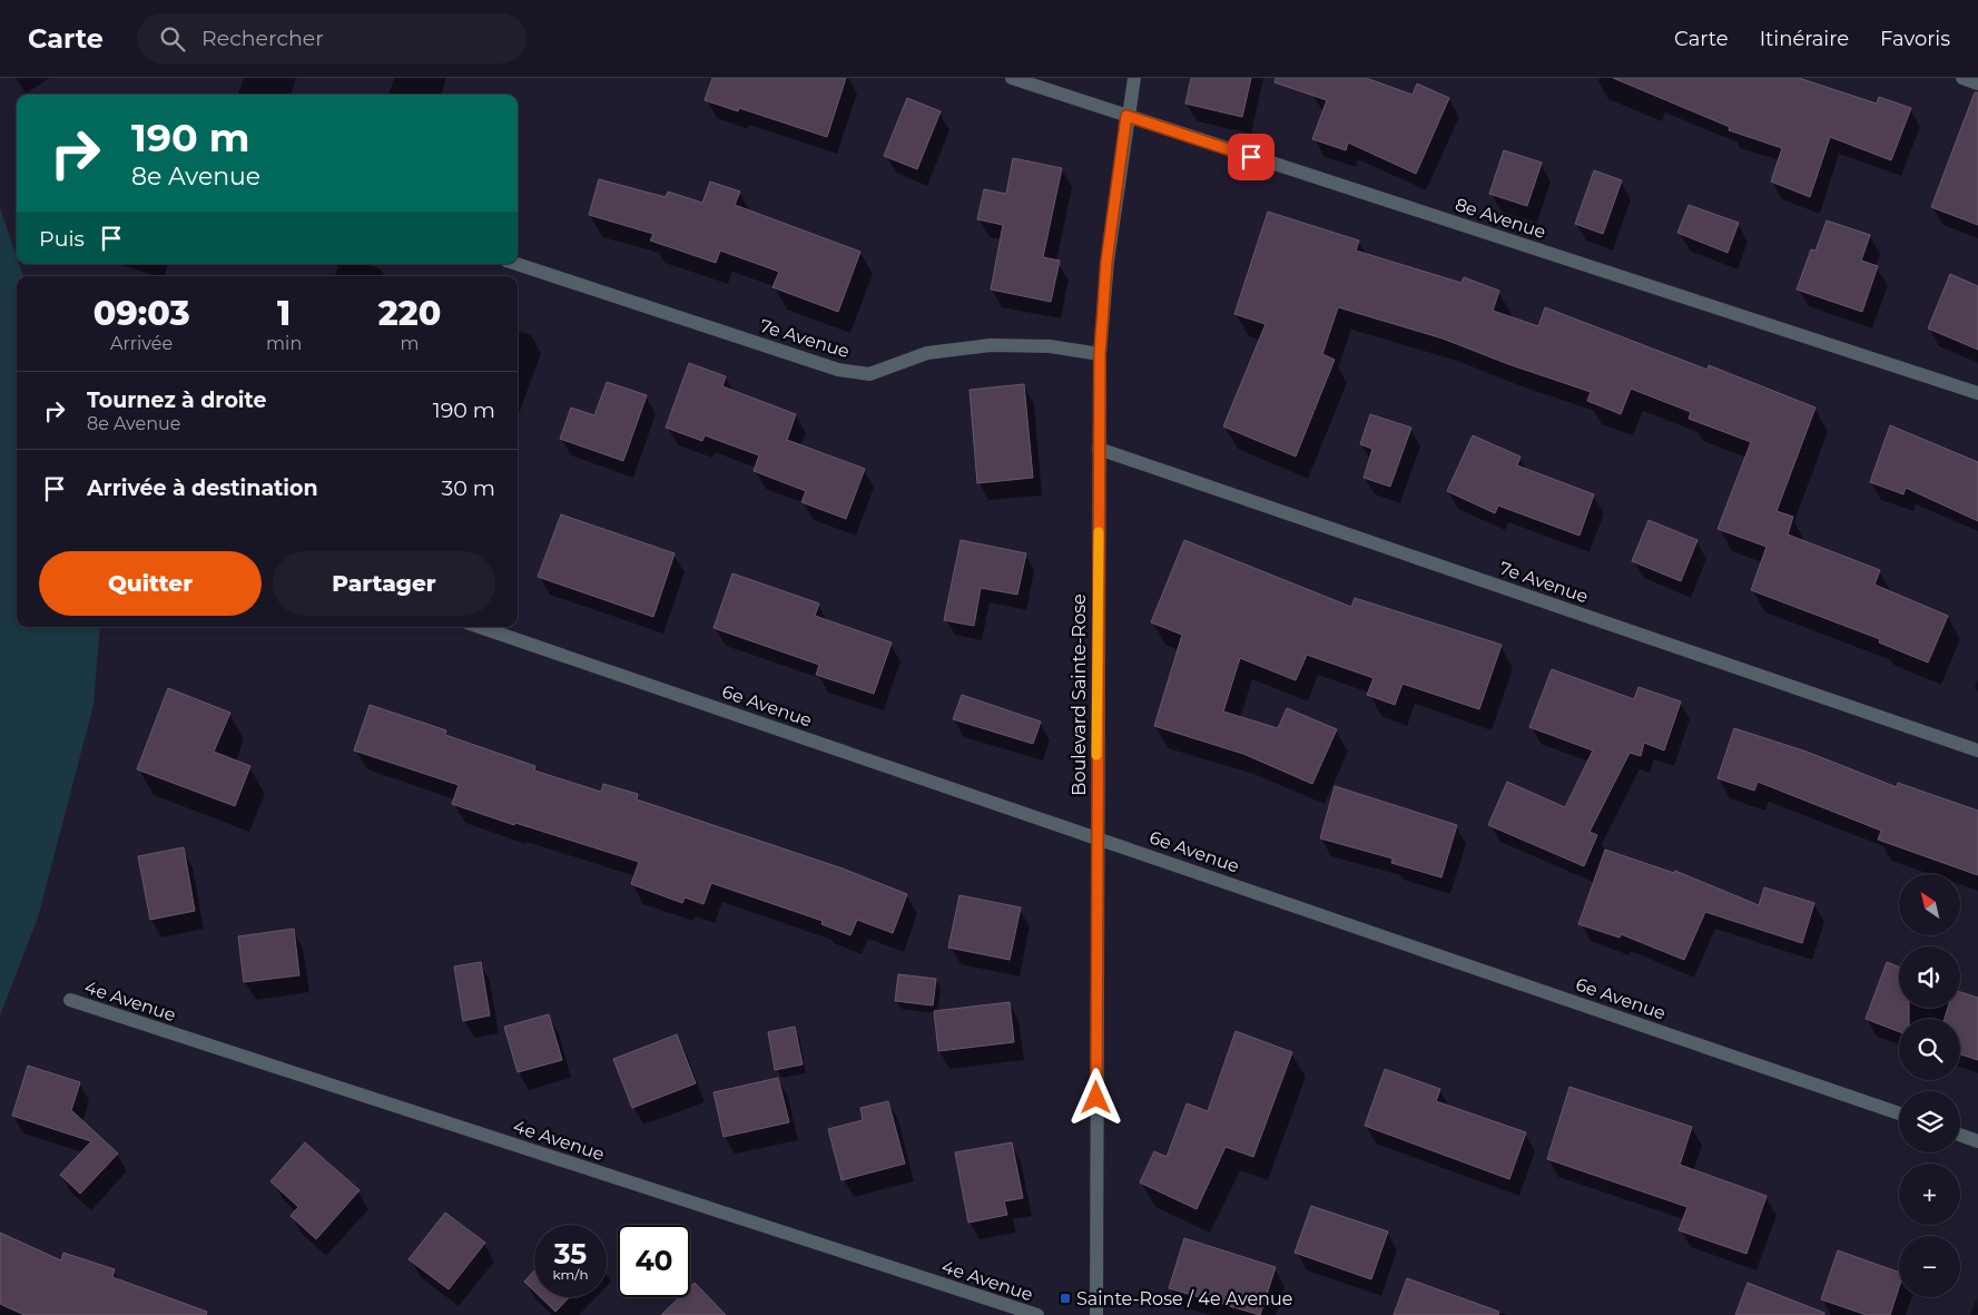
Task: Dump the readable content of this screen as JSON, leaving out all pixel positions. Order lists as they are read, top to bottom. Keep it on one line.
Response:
{"streets":{"street":["8e Avenue","7e Avenue","Boulevard Sainte-Rose","6e Avenue","4e Avenue"]},"crossings":[["8e Avenue","Boulevard Sainte-Rose"],["7e Avenue","Boulevard Sainte-Rose"],["Boulevard Sainte-Rose","6e Avenue"]],"places":{"transit":["Sainte-Rose / 4e Avenue"]},"north":"top left","page":{"header":"Carte","search":"Rechercher","nav":["Carte","Itinéraire","Favoris"],"turn":["190 m","8e Avenue"],"then":"Puis","eta":["09:03","Arrivée","1","min","220","m"],"list":[{"name":"Tournez à droite","note":"8e Avenue","value":"190 m"},{"name":"Arrivée à destination","value":"30 m"}],"buttons":["Quitter","Partager"],"map_buttons":["+","−"],"speed":"35 km/h","limit":"40"}}
